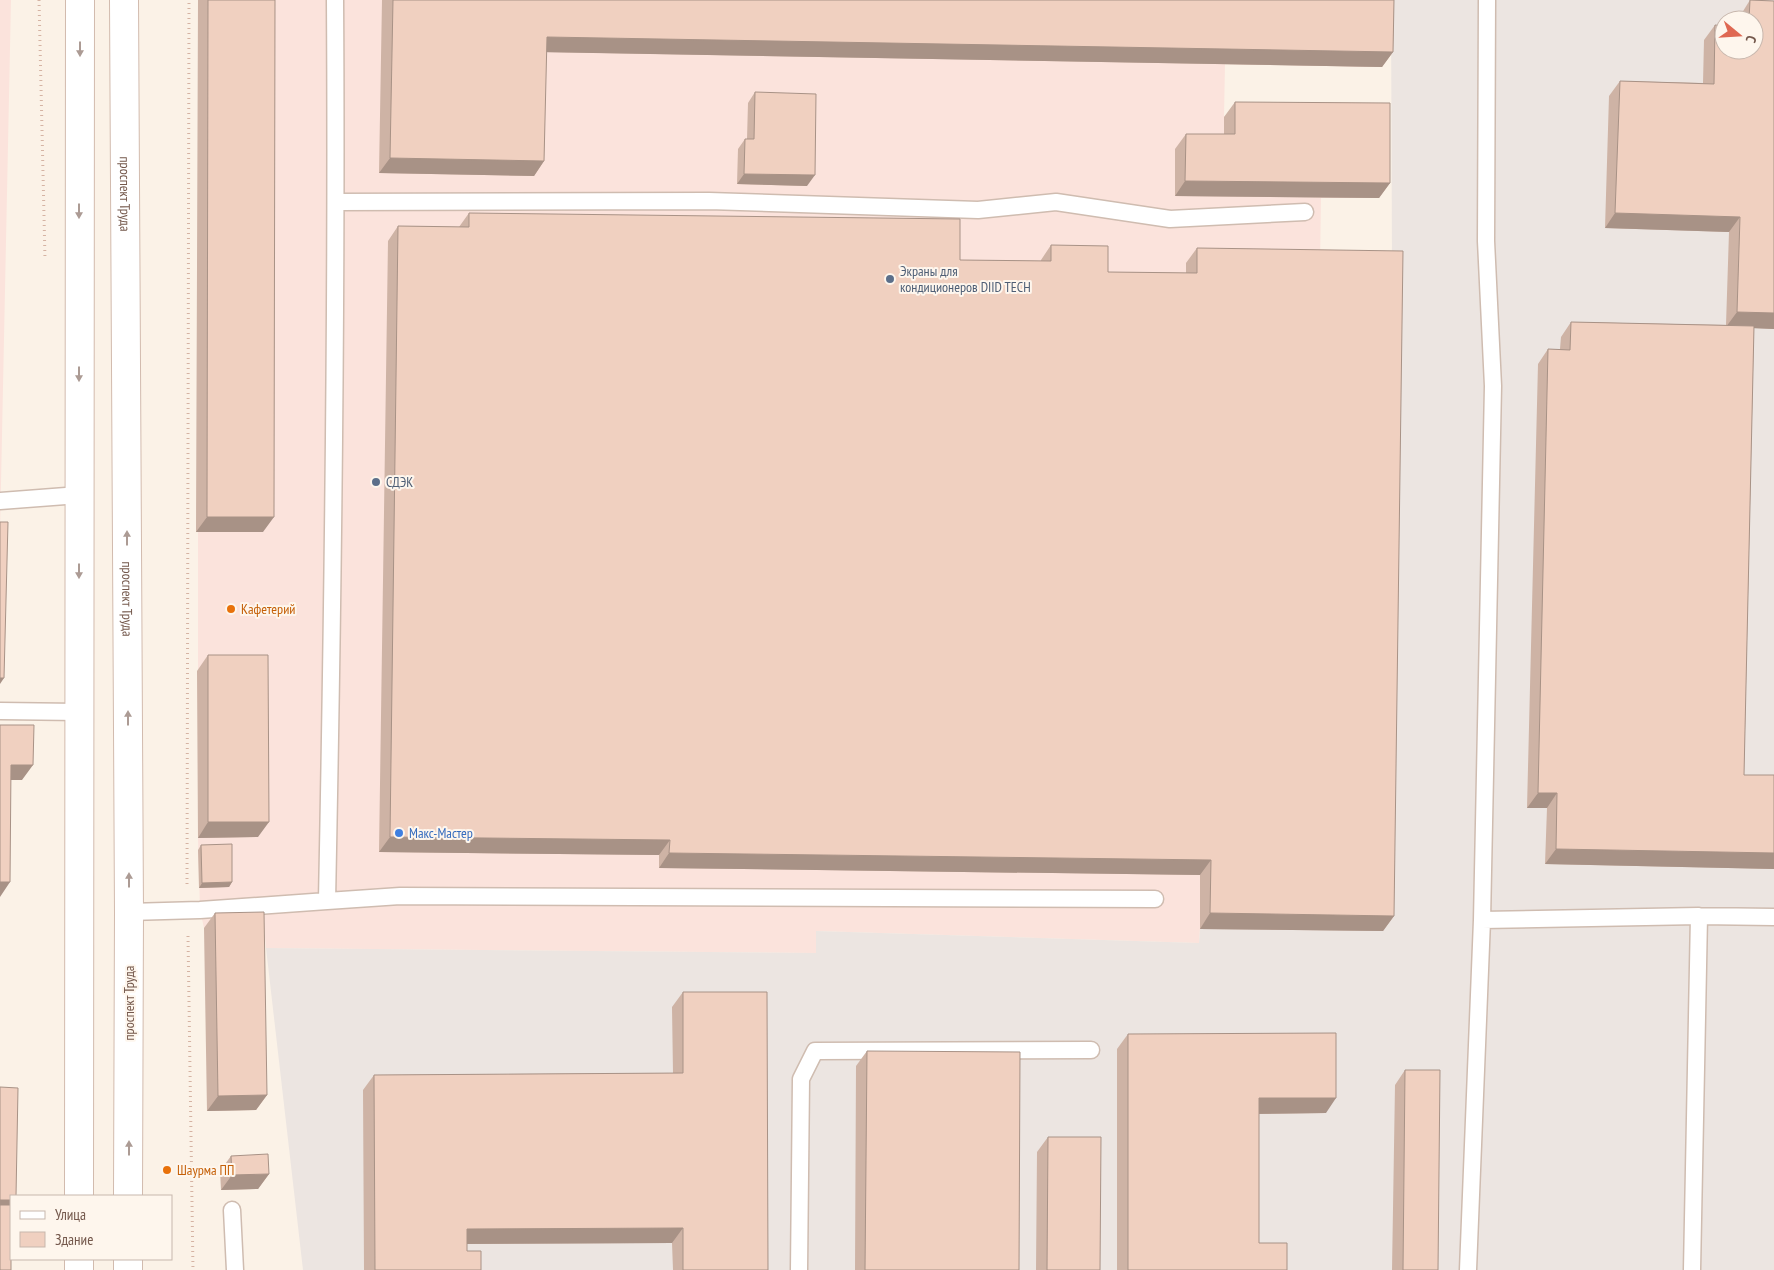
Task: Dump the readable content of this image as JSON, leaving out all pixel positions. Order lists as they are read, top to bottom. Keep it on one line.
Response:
{"streets":{"main road":["проспект Труда"]},"places":["Экраны для кондиционеров DIID TECH","СДЭК","Кафетерий","Макс-Мастер","Шаурма ПП"],"legend":["Улица","Здание"],"north":"right"}
